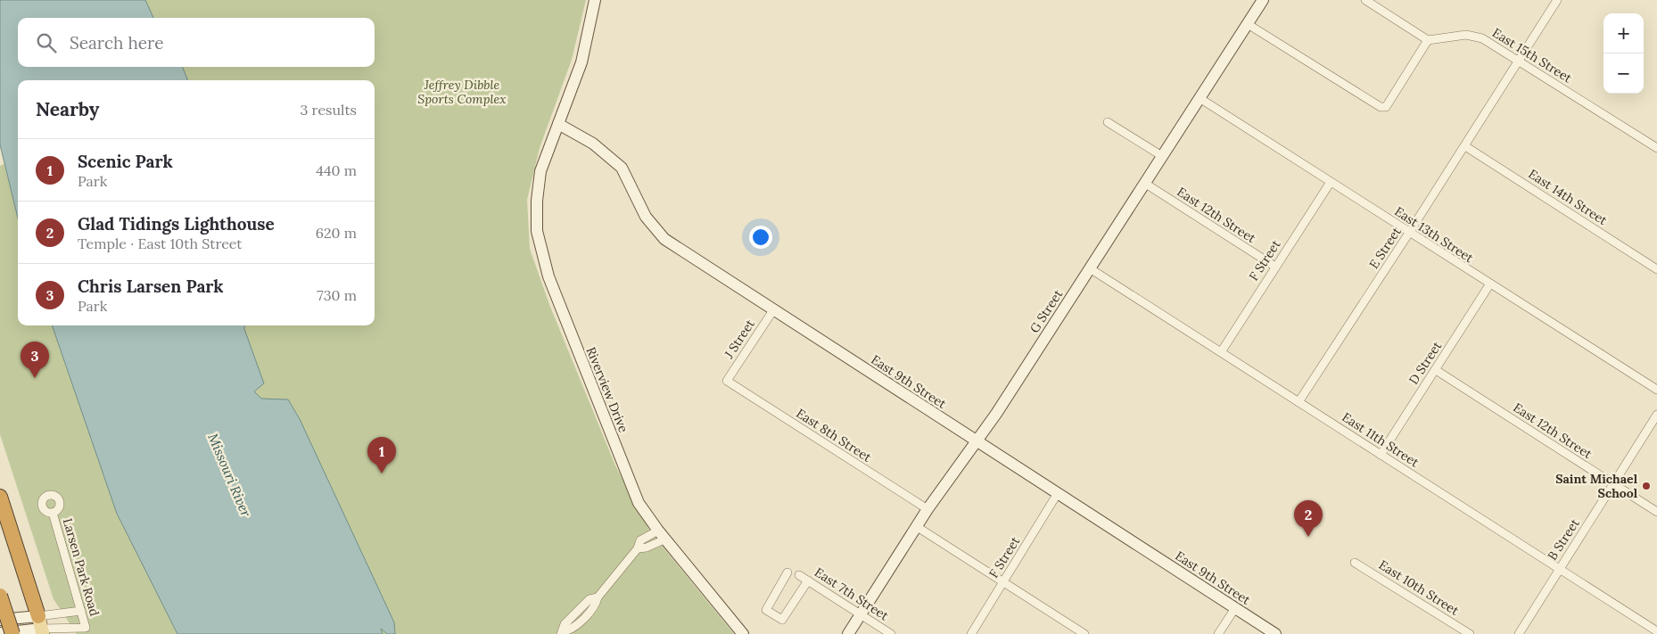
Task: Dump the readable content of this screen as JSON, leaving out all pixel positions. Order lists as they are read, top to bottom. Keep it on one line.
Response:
{"streets":{"main road":["G Street","East 9th Street","Riverview Drive"],"street":["East 15th Street","East 14th Street","East 12th Street","East 13th Street","E Street","F Street","J Street","D Street","East 8th Street","East 11th Street","B Street","Larsen Park Road","East 10th Street","East 7th Street"]},"crossings":[["East 15th Street","E Street"],["East 14th Street","E Street"],["East 12th Street","F Street"],["East 12th Street","G Street"],["East 12th Street","D Street"],["East 12th Street","B Street"],["East 13th Street","E Street"],["East 13th Street","F Street"],["East 13th Street","G Street"],["East 13th Street","D Street"],["E Street","East 11th Street"],["F Street","East 9th Street"],["F Street","East 11th Street"],["G Street","East 9th Street"],["G Street","East 8th Street"],["G Street","East 11th Street"],["G Street","East 7th Street"],["J Street","East 9th Street"],["J Street","East 8th Street"],["D Street","East 11th Street"],["East 9th Street","Riverview Drive"],["East 11th Street","B Street"]],"water":["Missouri River"],"parks":["Jeffrey Dibble Sports Complex"],"places":["Saint Michael School"],"page":{"map_buttons":["+","−"],"search":"Search here","heading":["Nearby","3 results"],"list":[{"mark":"1","name":"Scenic Park","note":"Park","value":"440 m"},{"mark":"2","name":"Glad Tidings Lighthouse","note":"Temple · East 10th Street","value":"620 m"},{"mark":"3","name":"Chris Larsen Park","note":"Park","value":"730 m"}],"pins":["3","1","2"]}}
